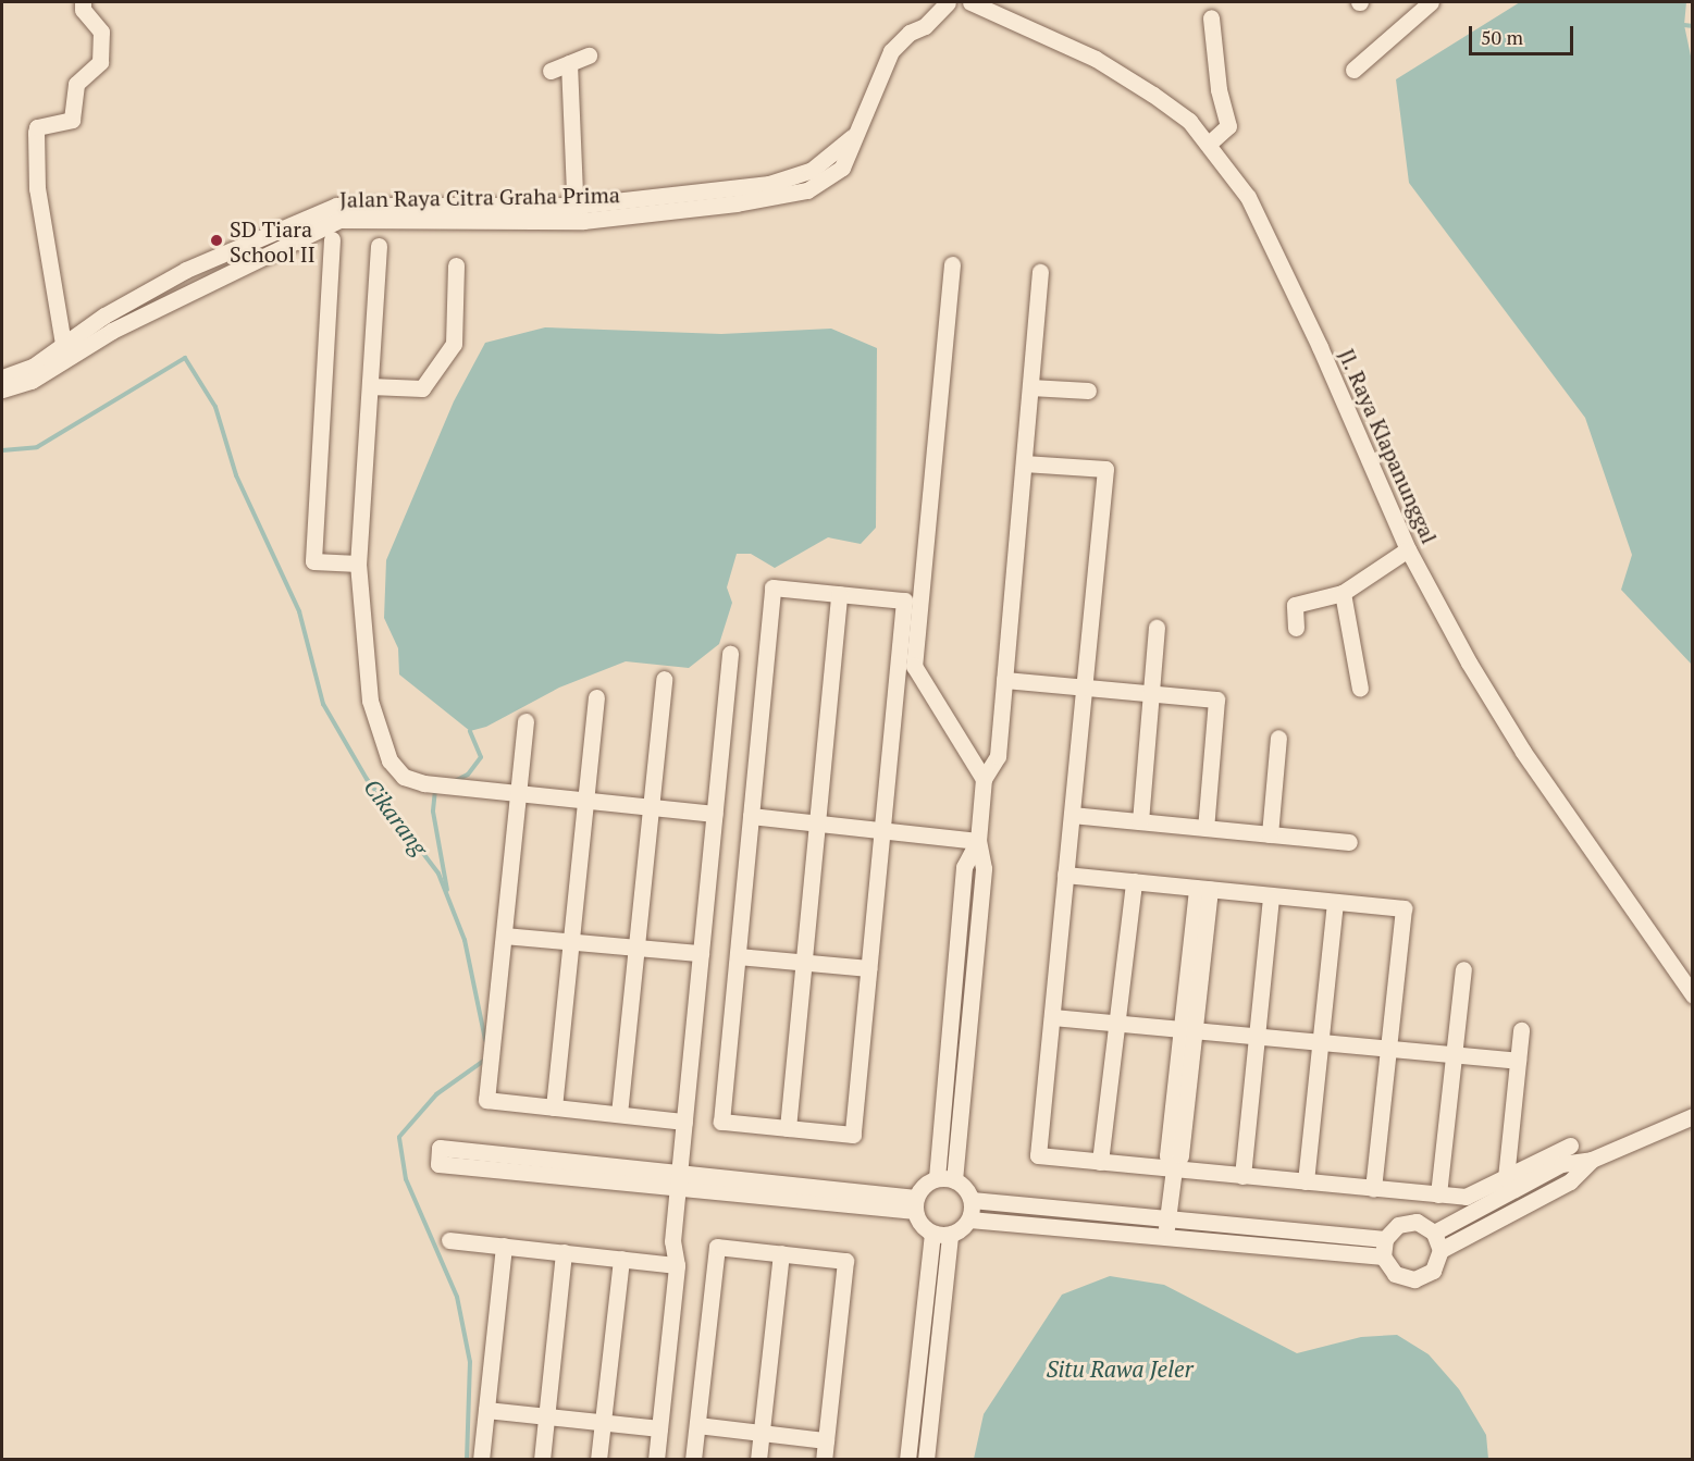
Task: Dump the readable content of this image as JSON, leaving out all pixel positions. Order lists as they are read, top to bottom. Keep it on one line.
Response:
{"streets":{"street":["Jalan Raya Citra Graha Prima","Jl. Raya Klapanunggal"]},"water":["Cikarang","Situ Rawa Jeler"],"places":["SD Tiara School II"],"scale_bar":"50 m"}
